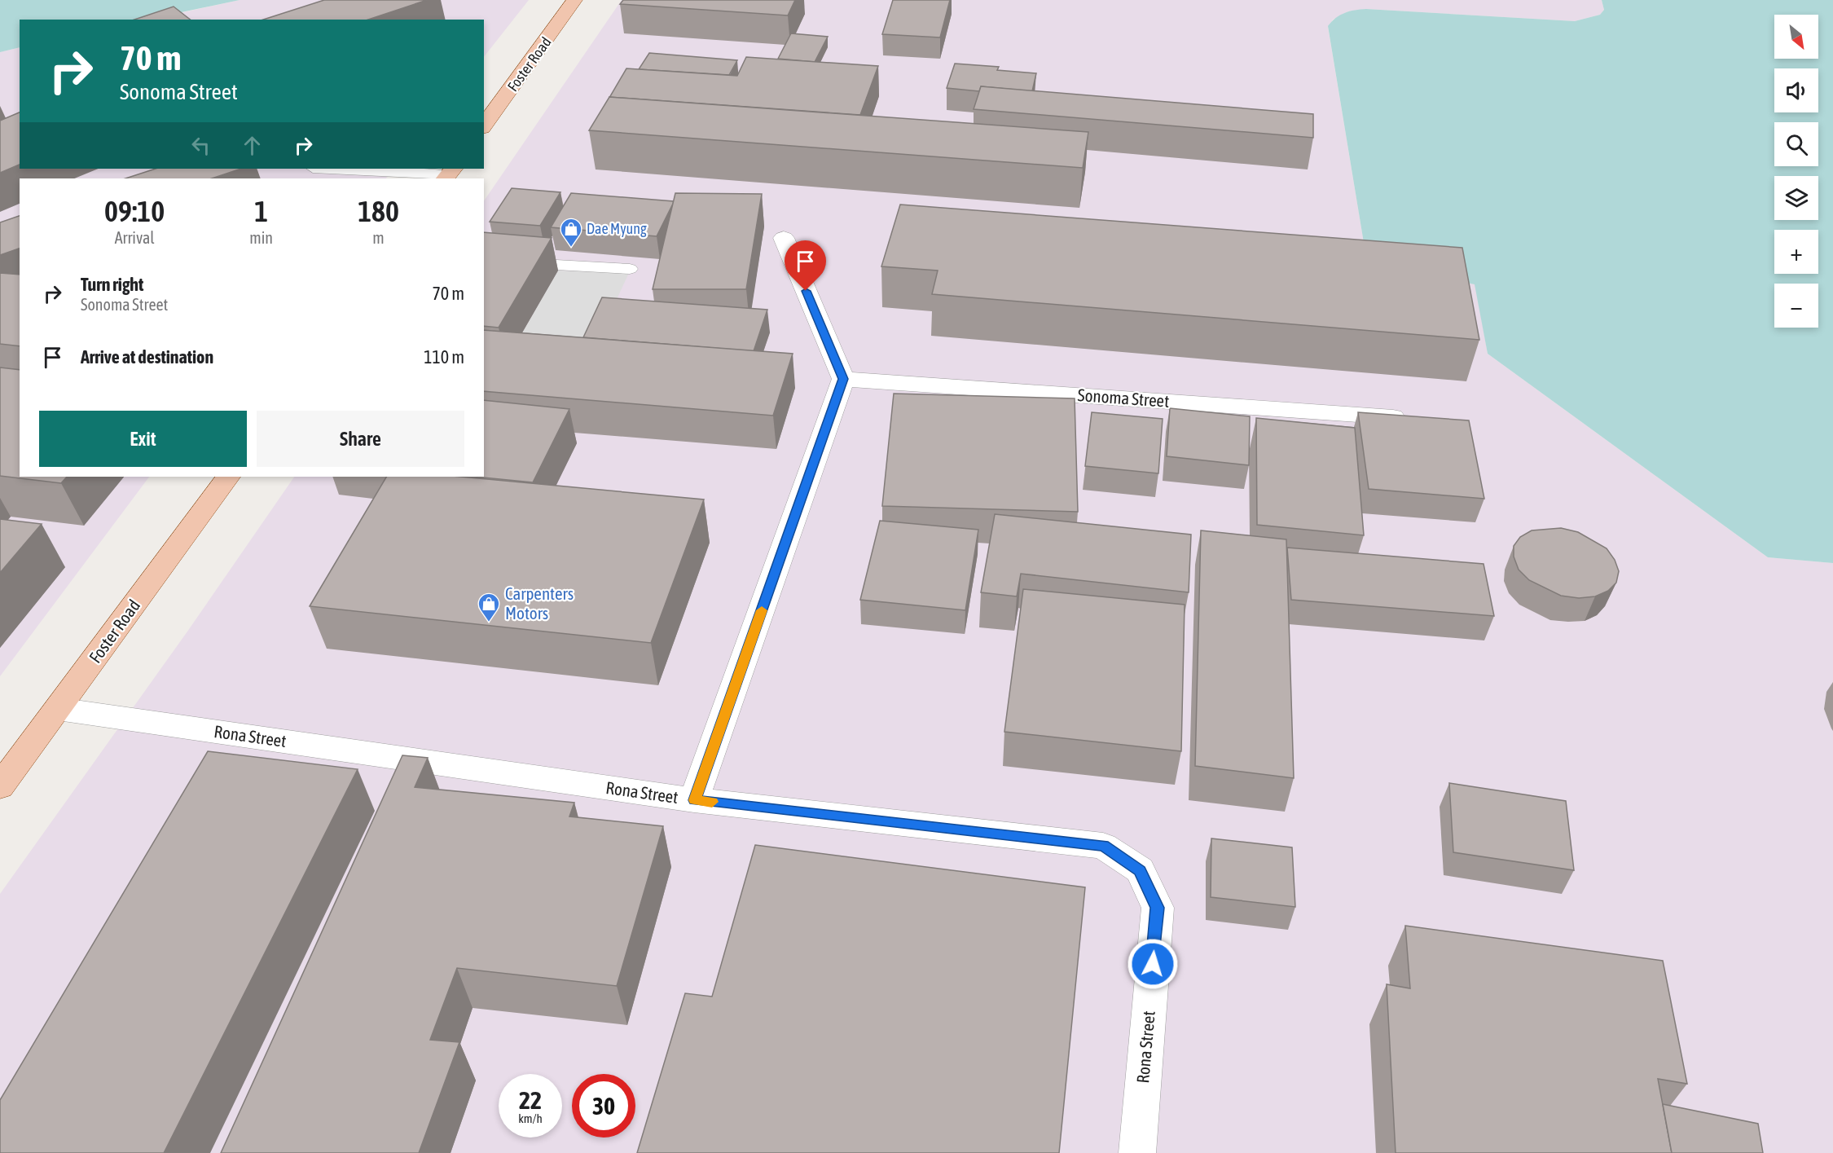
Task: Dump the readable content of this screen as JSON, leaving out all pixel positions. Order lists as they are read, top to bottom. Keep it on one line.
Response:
{"streets":{"main road":["Foster Road"],"street":["Sonoma Street","Rona Street"]},"crossings":[["Foster Road","Rona Street"]],"places":{"shop":["Dae Myung","Carpenters Motors"]},"north":"bottom right","page":{"map_buttons":["+","−"],"turn":["70 m","Sonoma Street"],"eta":["09:10","Arrival","1","min","180","m"],"list":[{"name":"Turn right","note":"Sonoma Street","value":"70 m"},{"name":"Arrive at destination","value":"110 m"}],"buttons":["Exit","Share"],"speed":"22 km/h","limit":"30"}}
